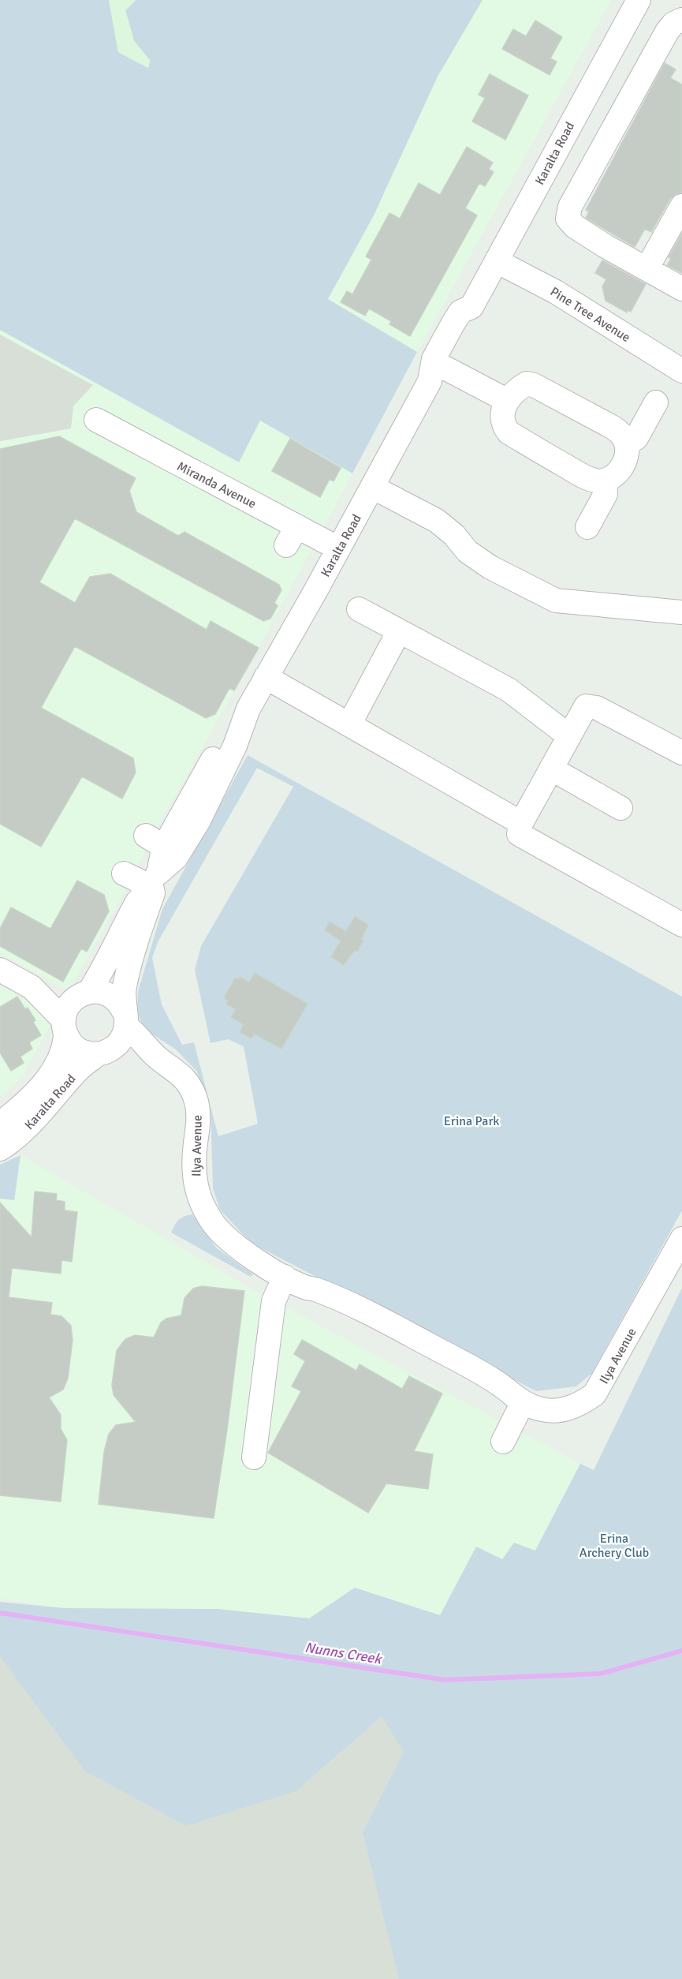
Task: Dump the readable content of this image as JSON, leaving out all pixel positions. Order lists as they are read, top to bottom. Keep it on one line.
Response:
{"streets":{"street":["Karalta Road","Pine Tree Avenue","Miranda Avenue","Ilya Avenue"]},"crossings":[["Karalta Road","Pine Tree Avenue"],["Karalta Road","Miranda Avenue"],["Karalta Road","Ilya Avenue"]],"water":["Nunns Creek"],"parks":["Erina Park","Erina Archery Club"]}
